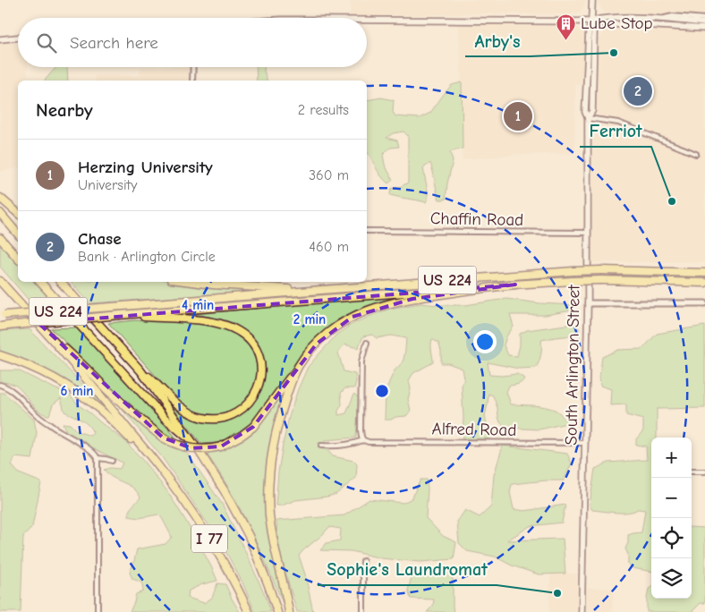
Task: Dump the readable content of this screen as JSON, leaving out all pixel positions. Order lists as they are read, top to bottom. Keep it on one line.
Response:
{"streets":{"highway":["US 224","I 77"],"main road":["South Arlington Street"],"street":["Chaffin Road","Alfred Road"]},"crossings":[["Chaffin Road","South Arlington Street"],["South Arlington Street","Alfred Road"]],"places":{"building":["Lube Stop"],"other":["Arby's","Ferriot","Sophie's Laundromat"]},"page":{"search":"Search here","pins":["2","1"],"heading":["Nearby","2 results"],"list":[{"mark":"1","name":"Herzing University","note":"University","value":"360 m"},{"mark":"2","name":"Chase","note":"Bank · Arlington Circle","value":"460 m"}],"map_buttons":["+","−"]},"rings":["4 min","2 min","6 min"]}
